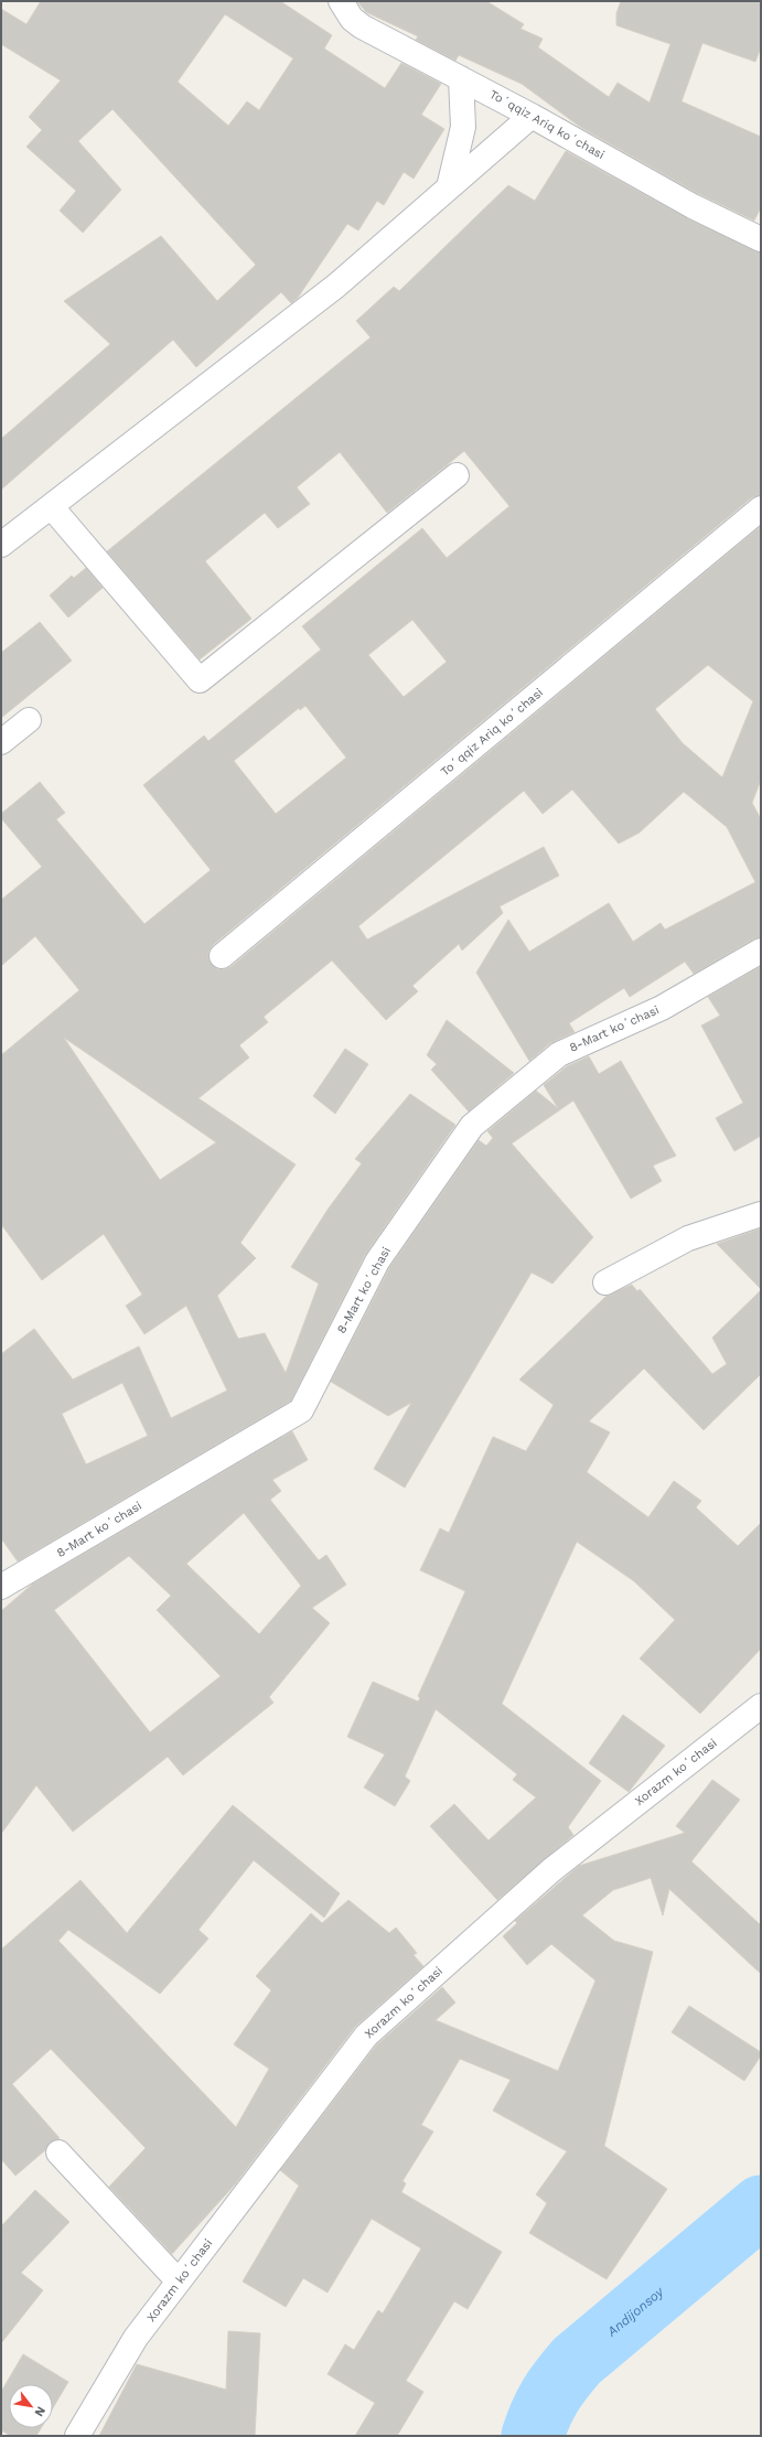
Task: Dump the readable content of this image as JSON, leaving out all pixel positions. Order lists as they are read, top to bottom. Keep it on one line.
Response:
{"streets":{"street":["Toʻqqiz Ariq koʻchasi","8-Mart koʻchasi","Xorazm koʻchasi"]},"water":["Andijonsoy"],"north":"bottom right"}
